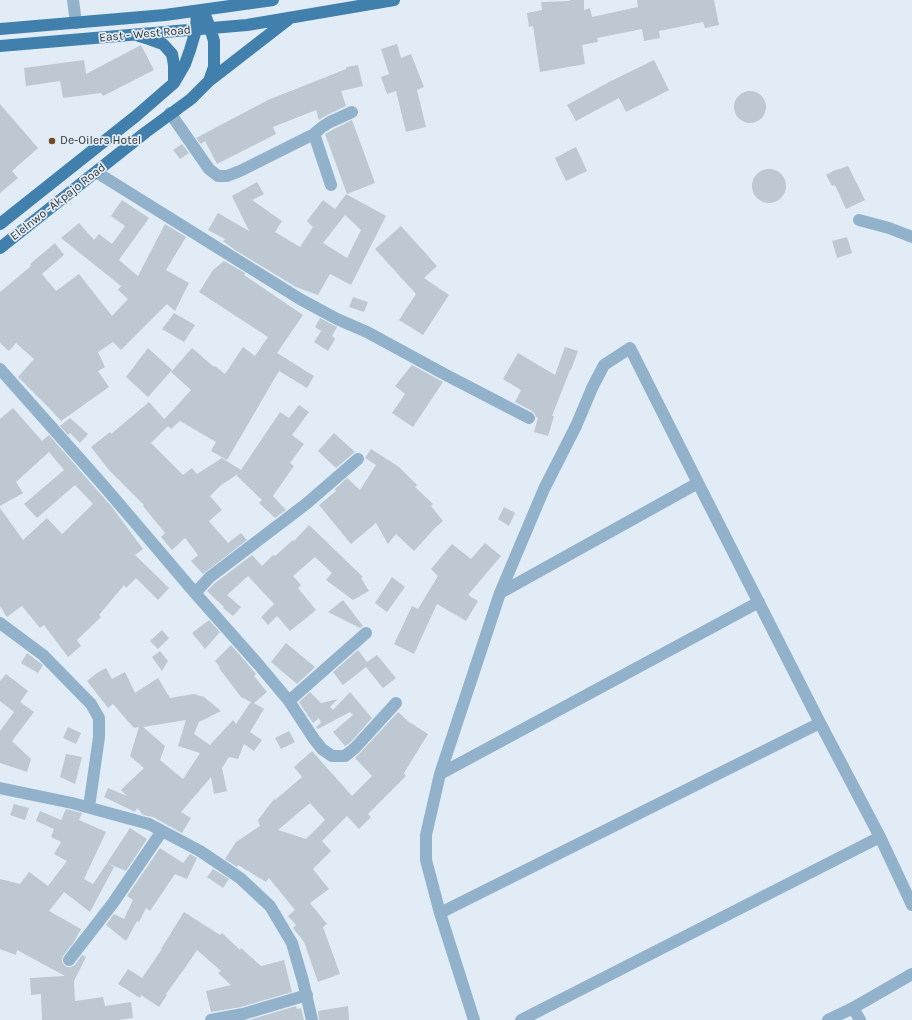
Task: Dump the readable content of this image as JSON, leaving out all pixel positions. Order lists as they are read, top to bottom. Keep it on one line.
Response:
{"streets":{"main road":["East - West Road","Elelnwo -Akpajo Road"]},"crossings":[["East - West Road","Elelnwo -Akpajo Road"]],"places":["De-Oilers Hotel"]}
